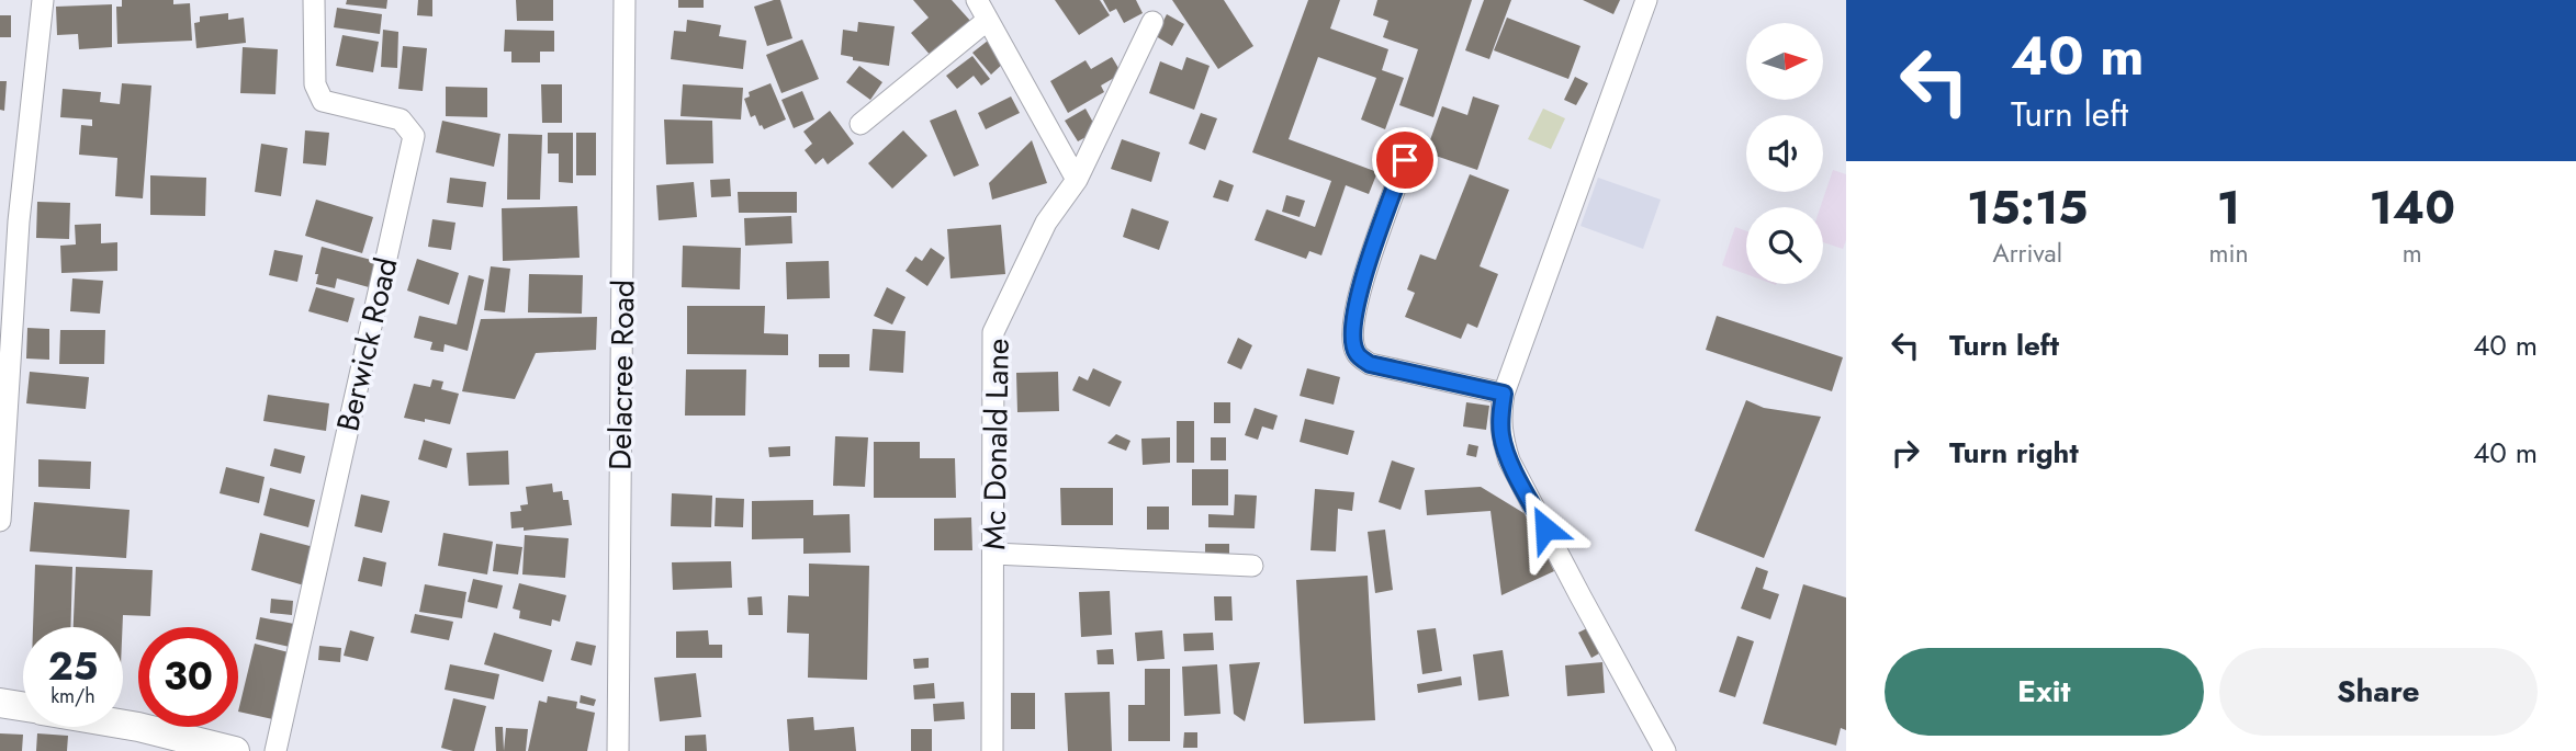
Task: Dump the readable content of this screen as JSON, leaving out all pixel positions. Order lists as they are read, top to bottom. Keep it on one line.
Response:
{"streets":{"street":["Berwick Road","Delacree Road","Mc Donald Lane"]},"north":"right","page":{"turn":["40 m","Turn left"],"eta":["15:15","Arrival","1","min","140","m"],"list":[{"name":"Turn left","value":"40 m"},{"name":"Turn right","value":"40 m"}],"speed":"25 km/h","limit":"30","buttons":["Exit","Share"]}}
